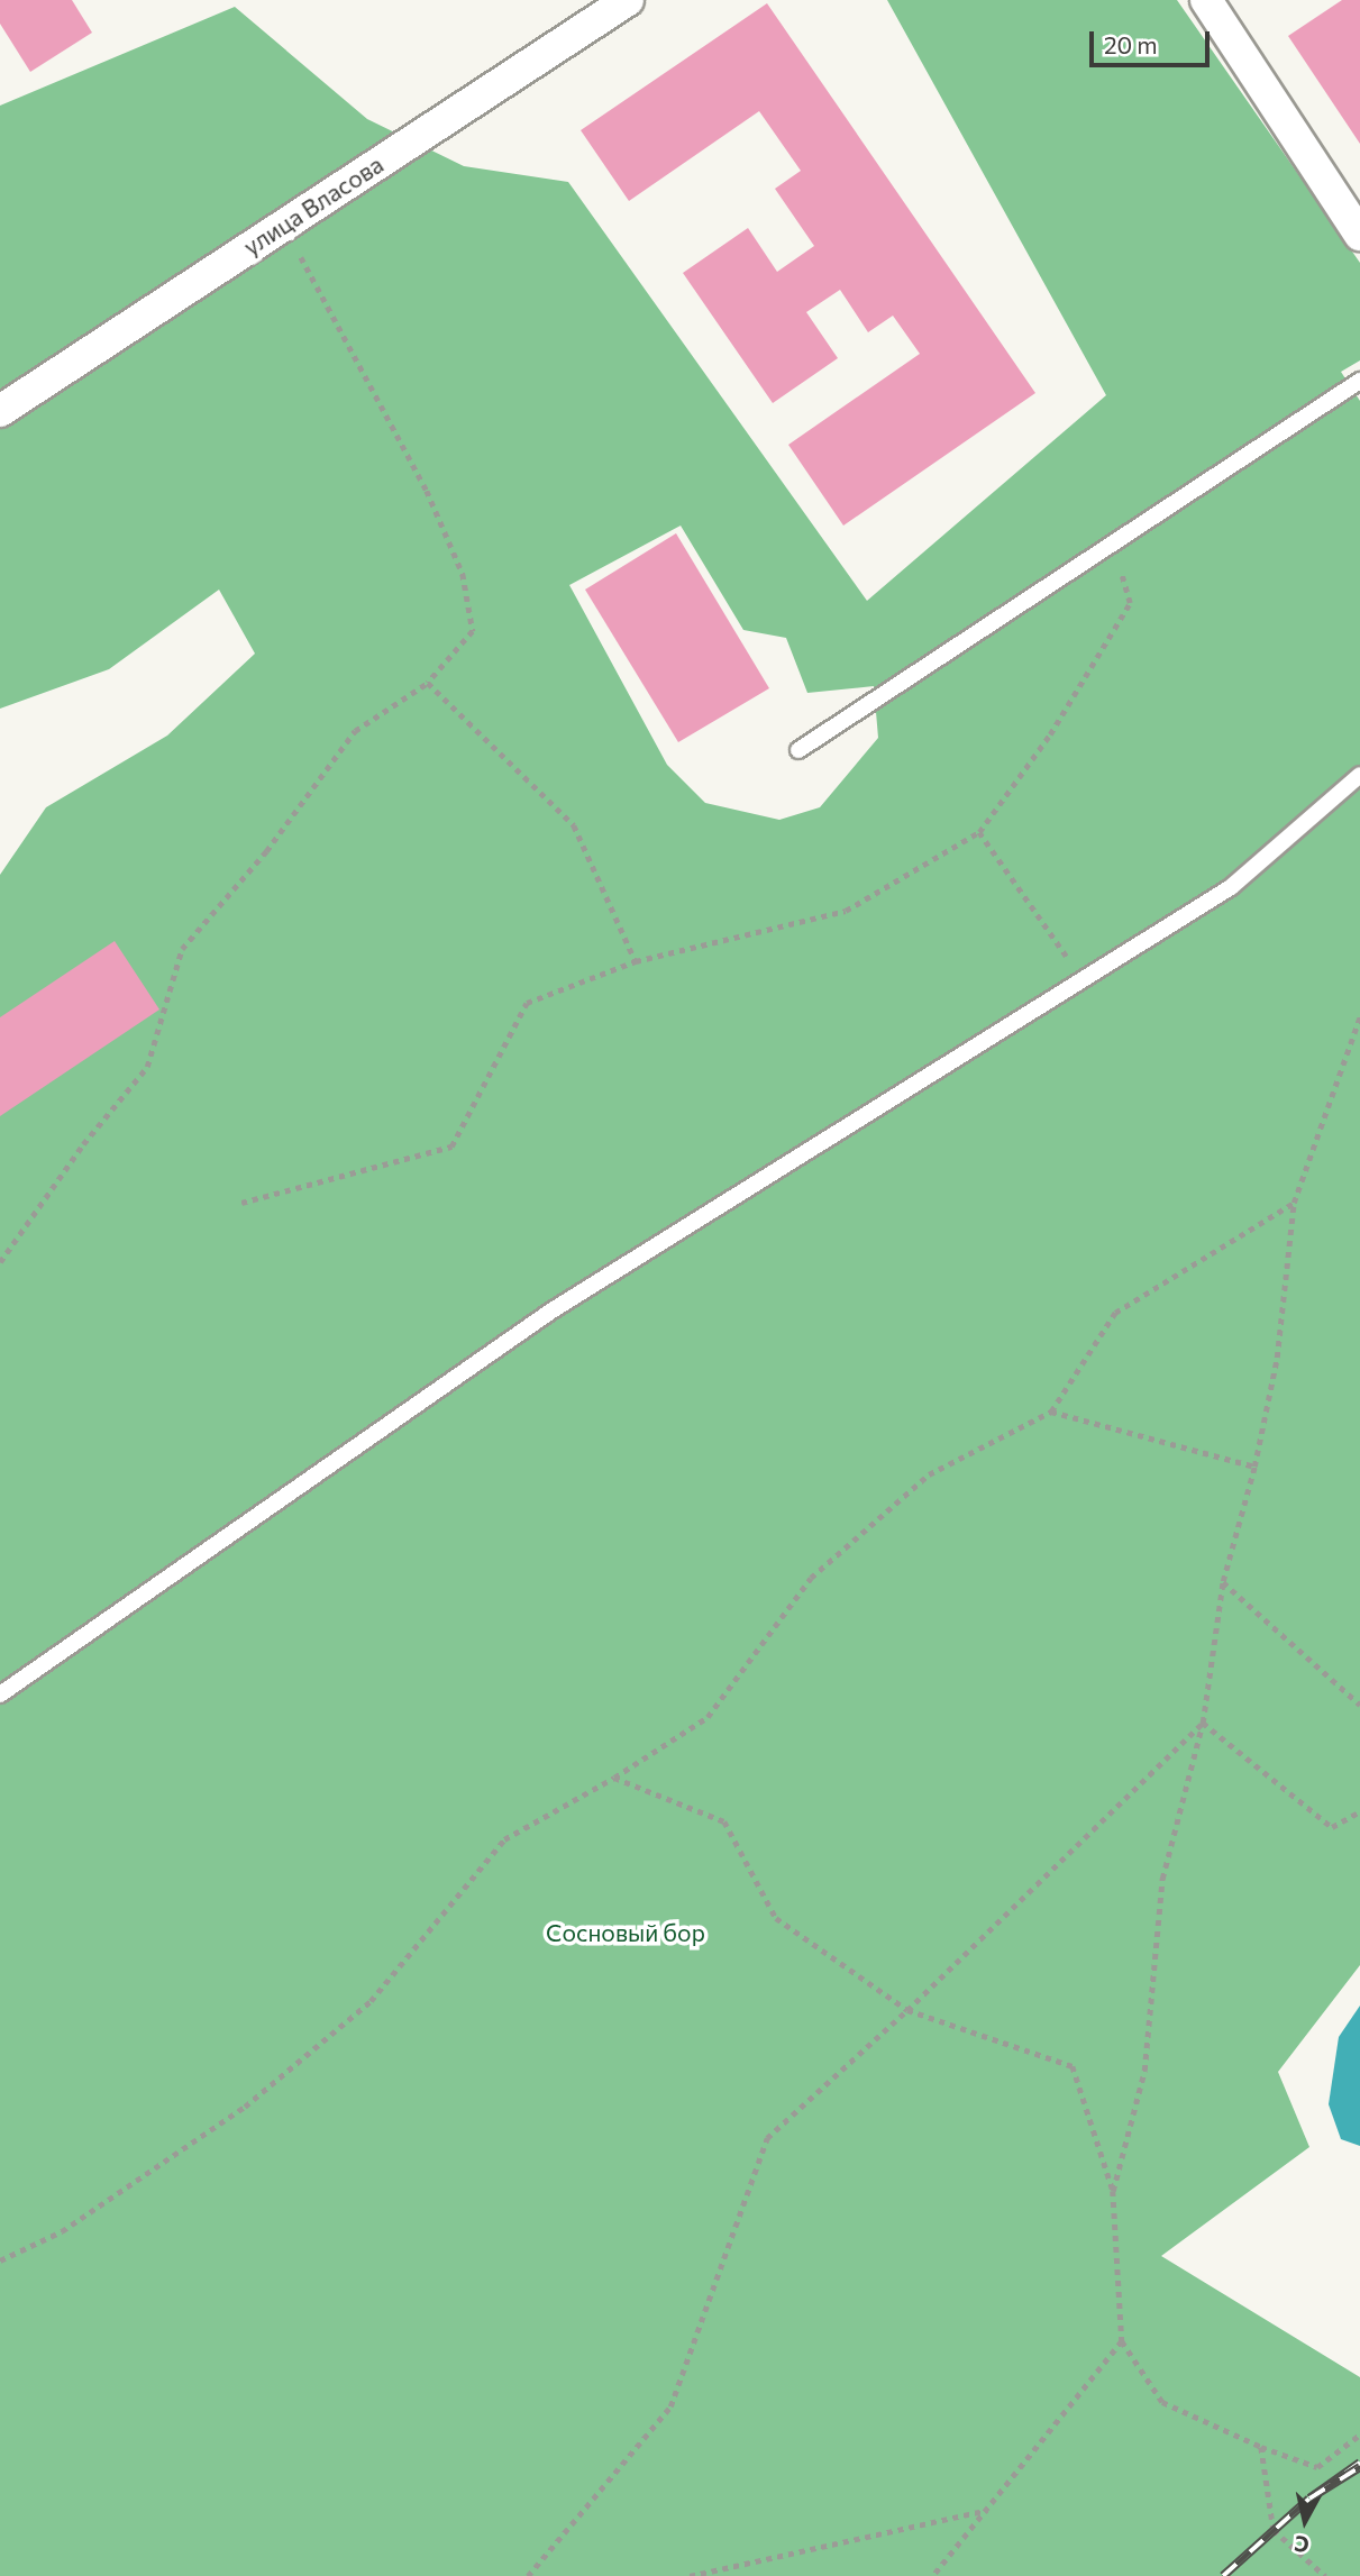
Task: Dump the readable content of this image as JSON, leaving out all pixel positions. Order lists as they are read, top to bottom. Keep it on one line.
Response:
{"streets":{"street":["улица Власова"]},"parks":["Сосновый бор"],"scale_bar":"20 m","north":"bottom"}
